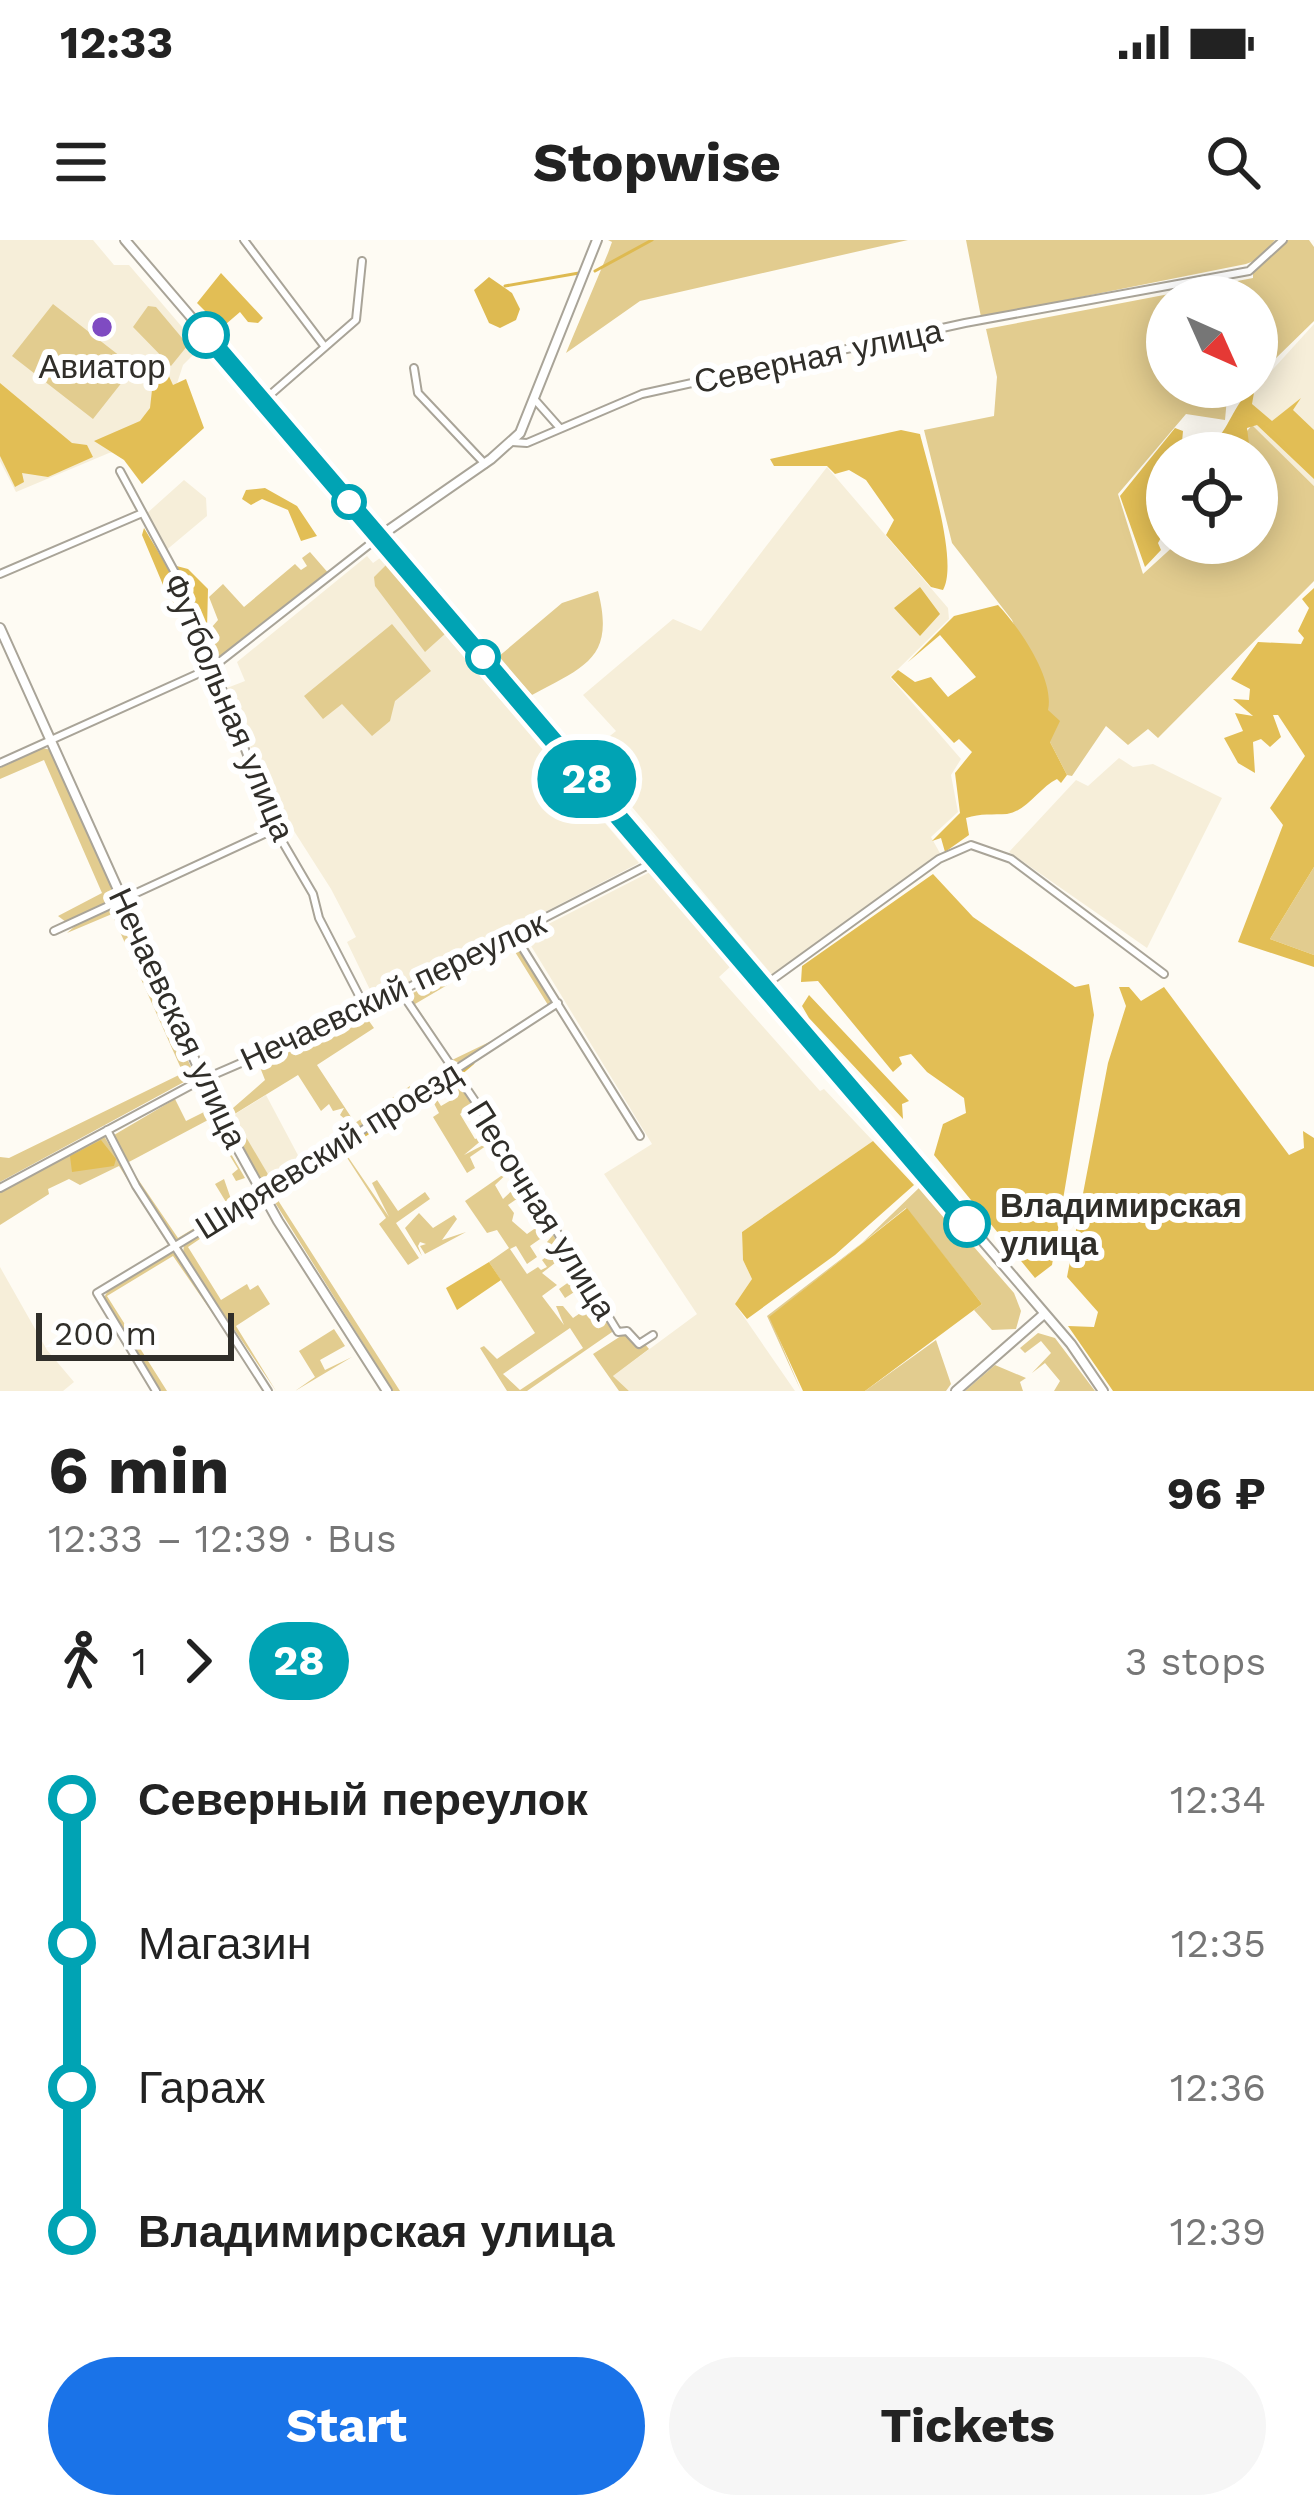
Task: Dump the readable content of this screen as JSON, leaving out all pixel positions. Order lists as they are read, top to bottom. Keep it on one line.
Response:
{"streets":{"street":["Северная улица","Футбольная улица","Нечаевский переулок","Нечаевская улица","Ширяевский проезд","Песочная улица"]},"crossings":[["Футбольная улица","Нечаевский переулок"],["Нечаевский переулок","Нечаевская улица"],["Нечаевский переулок","Песочная улица"],["Нечаевская улица","Ширяевский проезд"],["Ширяевский проезд","Песочная улица"]],"places":["Авиатор","Владимирская улица"],"lines":["bus line 28"],"scale_bar":"200 m","north":"bottom right","page":{"status":"12:33","header":"Stopwise","on_map":"28","scale":"200 m","heading":["6 min","12:33 – 12:39 · Bus","96 ₽"],"legs":["1","28","3 stops"],"list":[{"name":"Северный переулок","value":"12:34"},{"name":"Магазин","value":"12:35"},{"name":"Гараж","value":"12:36"},{"name":"Владимирская улица","value":"12:39"}],"buttons":["Start","Tickets"]}}
